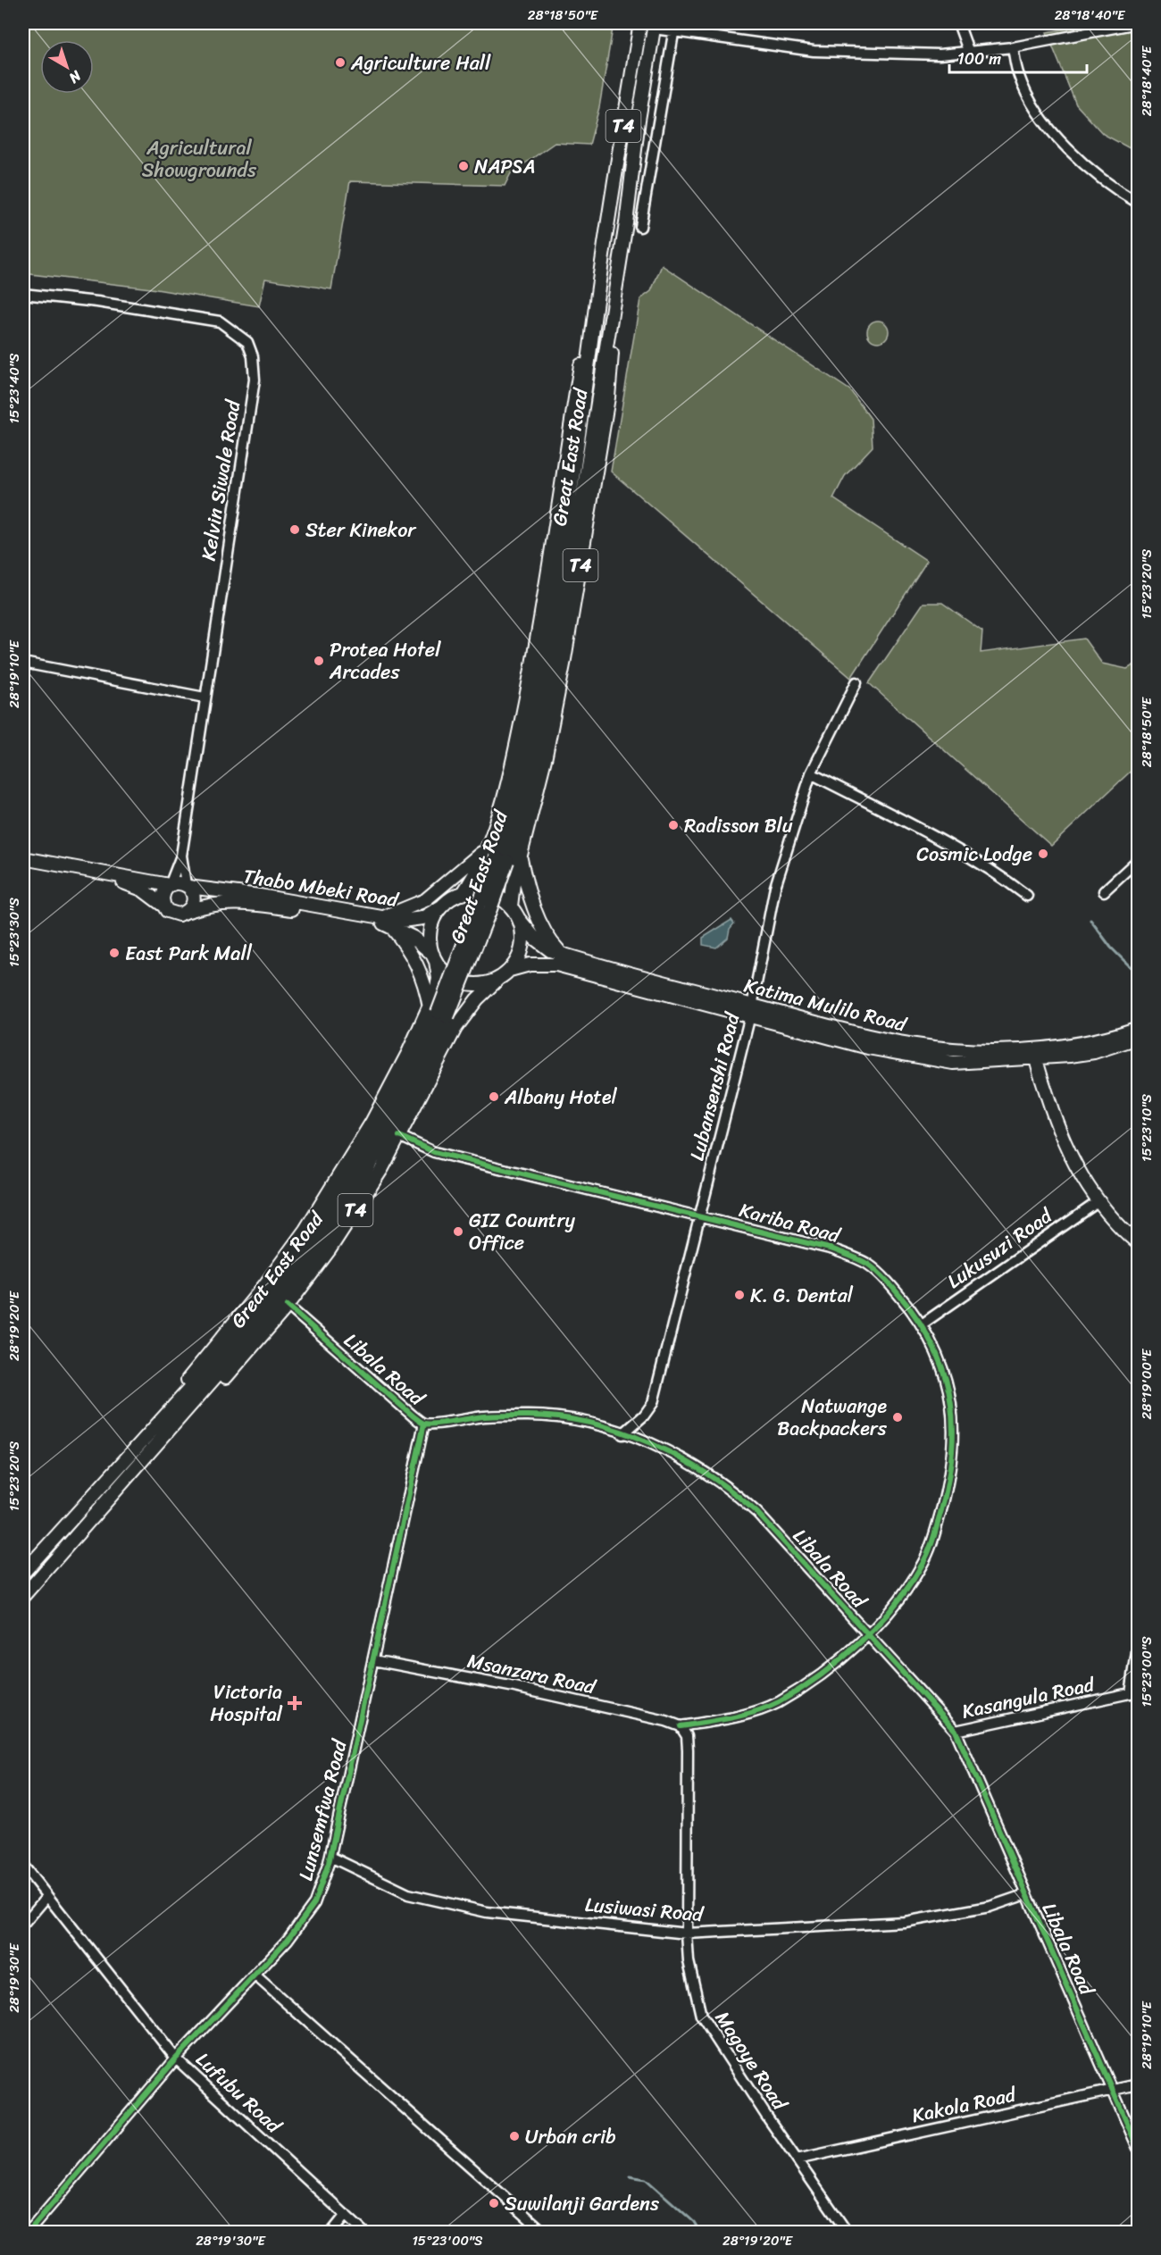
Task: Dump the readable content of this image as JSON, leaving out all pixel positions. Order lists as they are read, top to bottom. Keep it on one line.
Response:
{"streets":{"main road":["T4","Great East Road","Thabo Mbeki Road","Katima Mulilo Road"],"street":["Kelvin Siwale Road","Lubansenshi Road","Kariba Road","Lukusuzi Road","Libala Road","Msanzara Road","Kasangula Road","Lunsemfwa Road","Lusiwasi Road","Magoye Road","Lufubu Road","Kakola Road"]},"crossings":[["Great East Road","Thabo Mbeki Road"],["Great East Road","Katima Mulilo Road"],["Great East Road","Kariba Road"],["Great East Road","Libala Road"],["Kelvin Siwale Road","Thabo Mbeki Road"],["Thabo Mbeki Road","Katima Mulilo Road"],["Katima Mulilo Road","Lubansenshi Road"],["Lubansenshi Road","Kariba Road"],["Lubansenshi Road","Libala Road"],["Kariba Road","Lukusuzi Road"],["Kariba Road","Libala Road"],["Kariba Road","Msanzara Road"],["Kariba Road","Magoye Road"],["Libala Road","Kasangula Road"],["Libala Road","Lunsemfwa Road"],["Libala Road","Lusiwasi Road"],["Libala Road","Kakola Road"],["Msanzara Road","Lunsemfwa Road"],["Msanzara Road","Magoye Road"],["Lunsemfwa Road","Lusiwasi Road"],["Lunsemfwa Road","Lufubu Road"],["Lusiwasi Road","Magoye Road"],["Magoye Road","Kakola Road"]],"parks":["Agricultural Showgrounds"],"places":{"other":["Agriculture Hall","NAPSA","Ster Kinekor","Protea Hotel Arcades","Radisson Blu","Cosmic Lodge","East Park Mall","Albany Hotel","GIZ Country Office","K. G. Dental","Natwange Backpackers","Urban crib","Suwilanji Gardens"],"health":["Victoria Hospital"]},"scale_bar":"100 m","north":"bottom right","coordinates":["28°18'50\"E","28°18'40\"E","15°23'40\"S","15°23'20\"S","28°19'10\"E","15°23'30\"S","15°23'10\"S","28°19'20\"E","28°19'00\"E","15°23'00\"S","28°19'30\"E"]}
